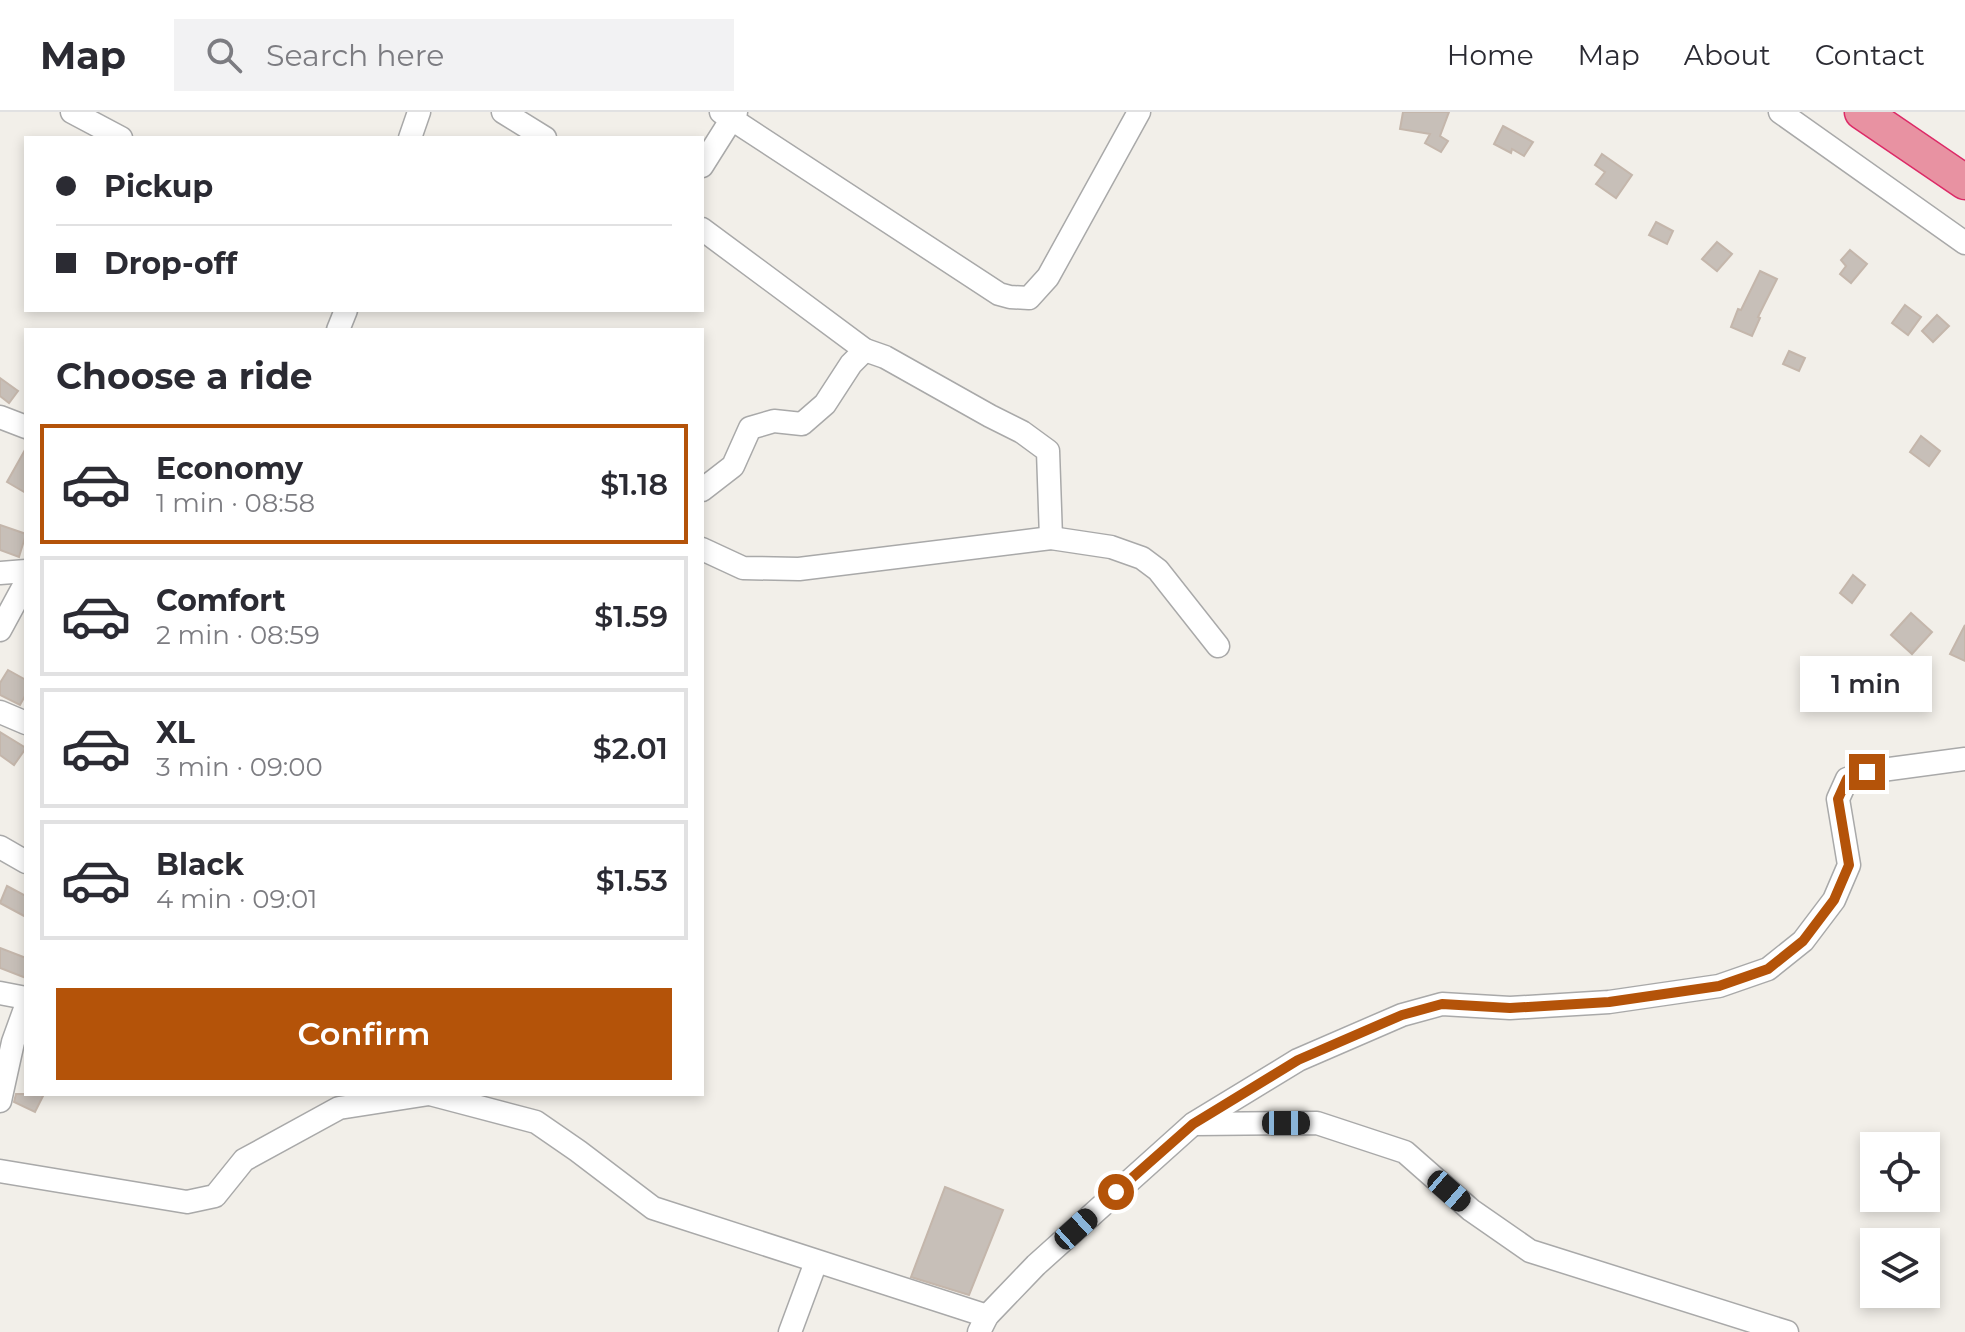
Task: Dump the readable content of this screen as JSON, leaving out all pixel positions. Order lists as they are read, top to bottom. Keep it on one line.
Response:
{"page":{"header":"Map","search":"Search here","nav":["Home","Map","About","Contact"],"banner":["Pickup","Drop-off"],"heading":"Choose a ride","list":[{"name":"Economy","note":"1 min · 08:58","value":"$1.18"},{"name":"Comfort","note":"2 min · 08:59","value":"$1.59"},{"name":"XL","note":"3 min · 09:00","value":"$2.01"},{"name":"Black","note":"4 min · 09:01","value":"$1.53"}],"bubble":"1 min","buttons":"Confirm"}}
